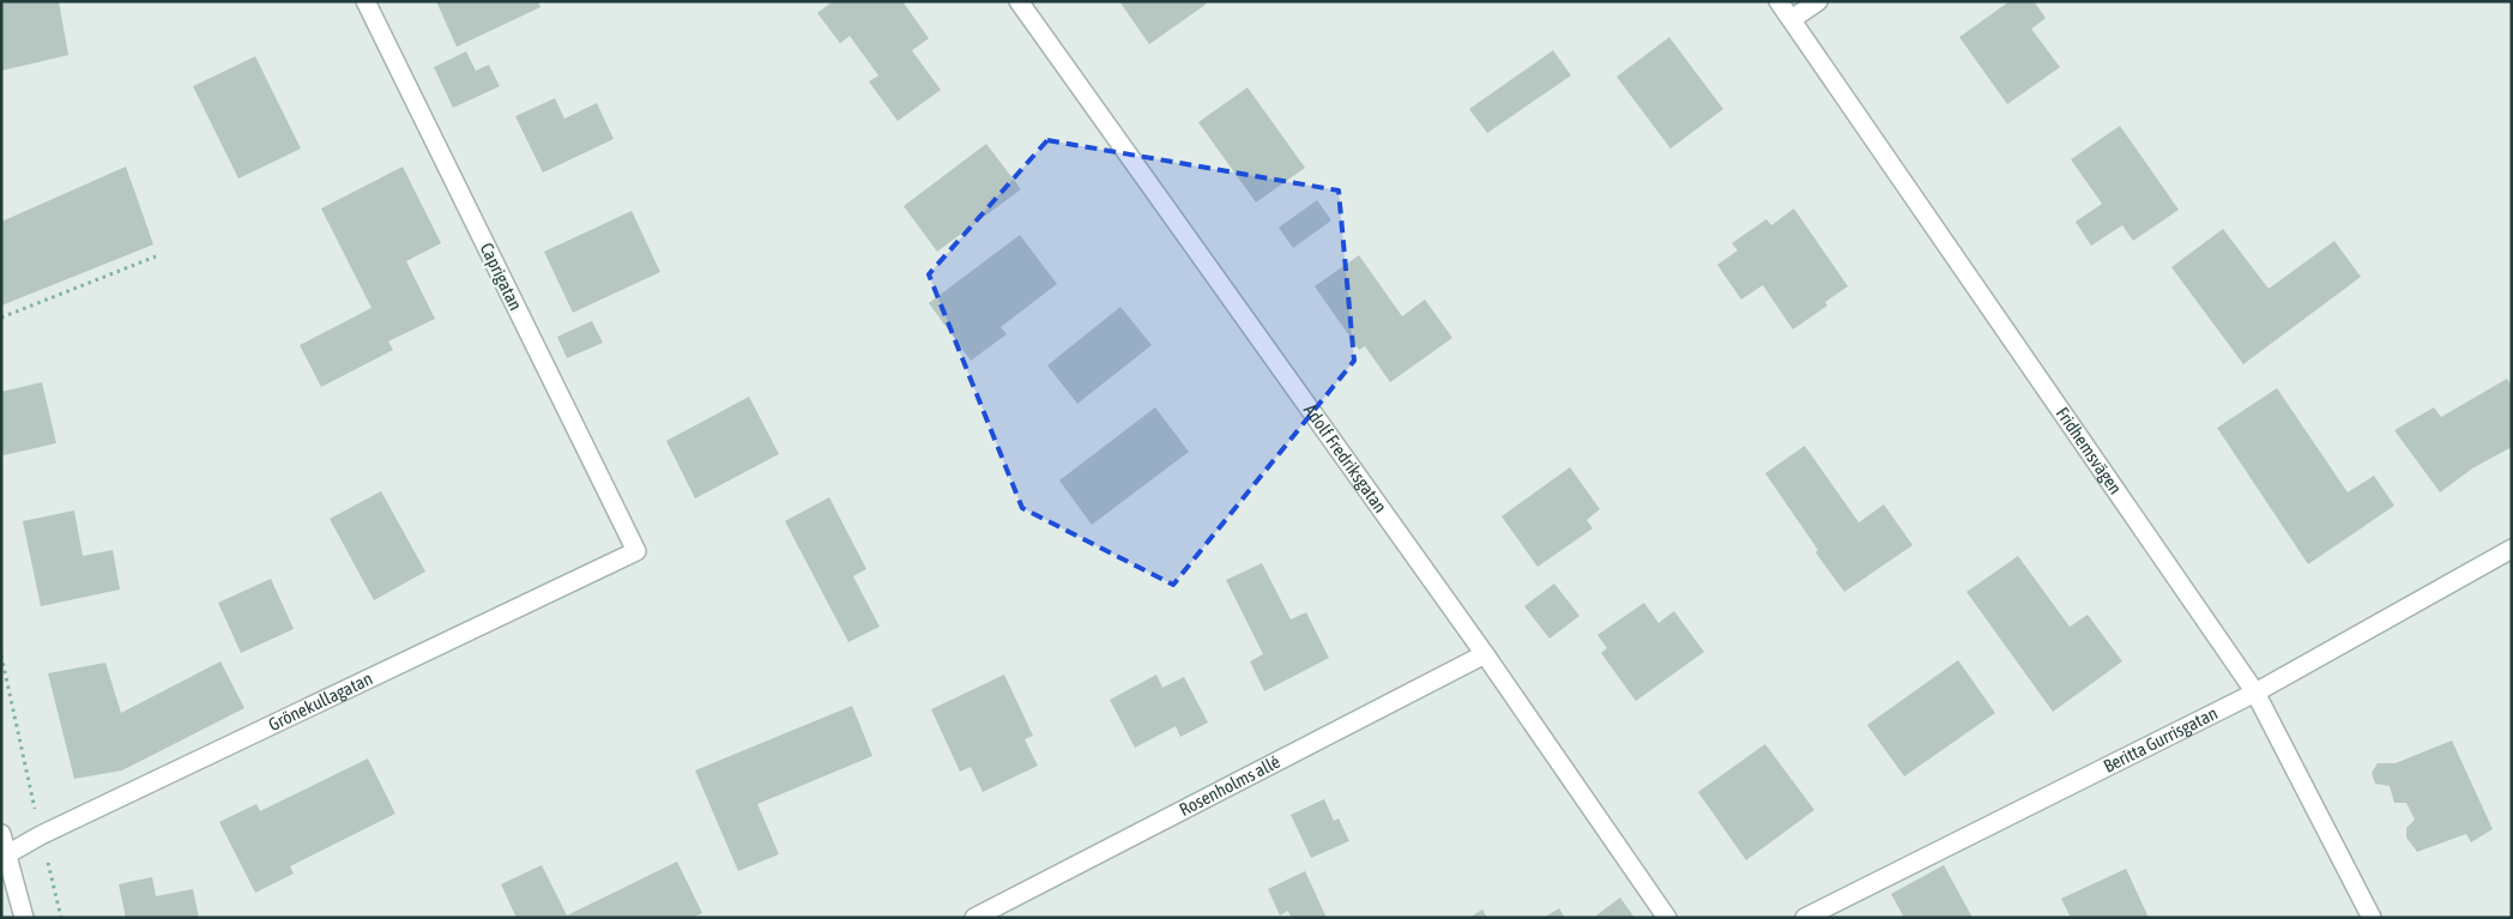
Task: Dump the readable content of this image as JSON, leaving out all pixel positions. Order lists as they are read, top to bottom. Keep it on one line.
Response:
{"streets":{"street":["Caprigatan","Fridhemsvägen","Adolf Fredriksgatan","Grönekullagatan","Beritta Gurrisgatan","Rosenholms allé"]},"crossings":[["Caprigatan","Grönekullagatan"],["Fridhemsvägen","Beritta Gurrisgatan"],["Adolf Fredriksgatan","Rosenholms allé"]]}
